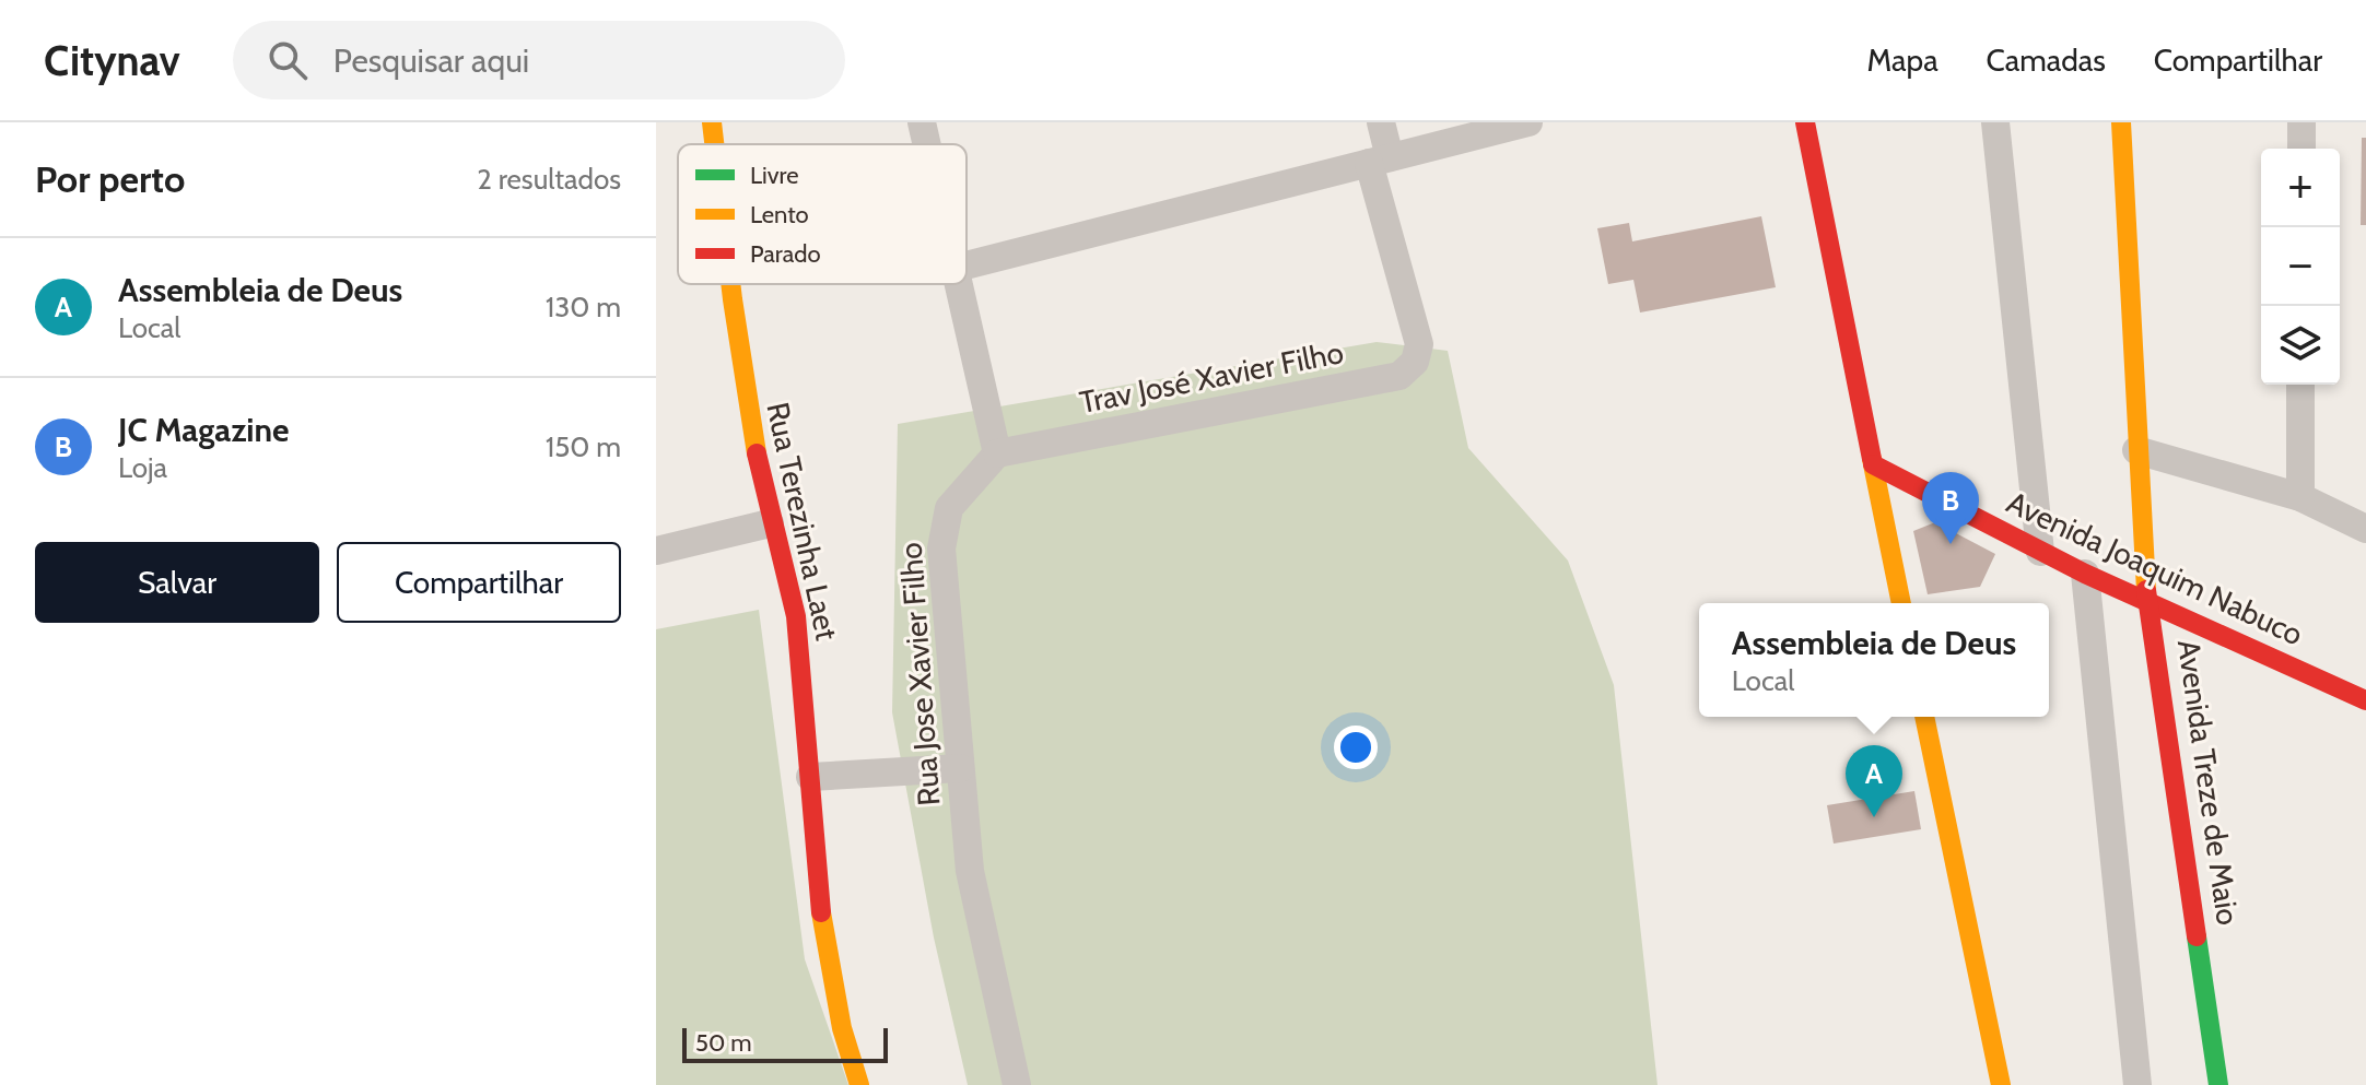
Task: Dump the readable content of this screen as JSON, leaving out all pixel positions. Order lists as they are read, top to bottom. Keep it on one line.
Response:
{"streets":{"street":["Trav José Xavier Filho","Rua Terezinha Laet","Avenida Joaquim Nabuco","Rua Jose Xavier Filho","Avenida Treze de Maio"]},"crossings":[["Trav José Xavier Filho","Rua Jose Xavier Filho"],["Avenida Joaquim Nabuco","Avenida Treze de Maio"]],"legend":["Livre","Lento","Parado"],"scale_bar":"50 m","page":{"header":"Citynav","search":"Pesquisar aqui","nav":["Mapa","Camadas","Compartilhar"],"heading":["Por perto","2 resultados"],"map_buttons":["+","−"],"list":[{"mark":"A","name":"Assembleia de Deus","note":"Local","value":"130 m"},{"mark":"B","name":"JC Magazine","note":"Loja","value":"150 m"}],"pins":["B","A"],"buttons":["Salvar","Compartilhar"],"popup":["Assembleia de Deus","Local"],"scale":"50 m"}}
